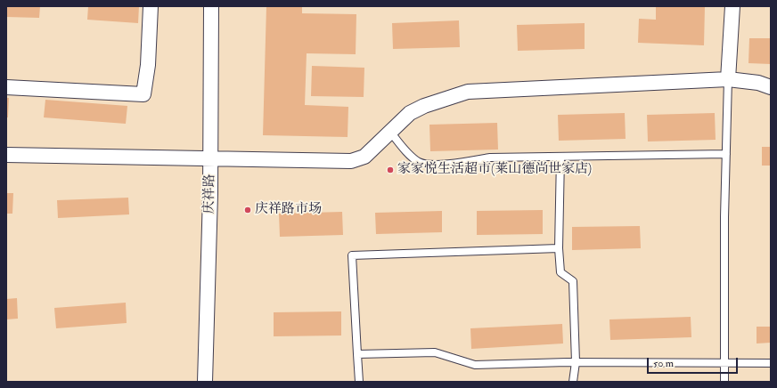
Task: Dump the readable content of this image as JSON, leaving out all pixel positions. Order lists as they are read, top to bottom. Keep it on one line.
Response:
{"streets":{"street":["庆祥路"]},"places":["家家悦生活超市(莱山德尚世家店)","庆祥路市场"],"scale_bar":"50 m"}
